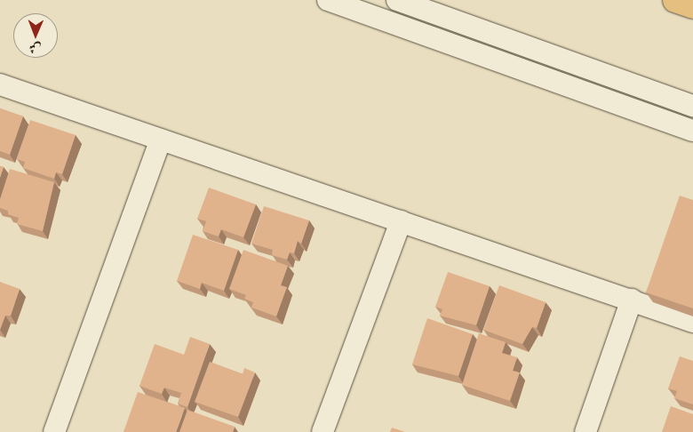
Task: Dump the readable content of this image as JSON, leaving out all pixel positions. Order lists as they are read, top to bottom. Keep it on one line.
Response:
{"north":"bottom"}
